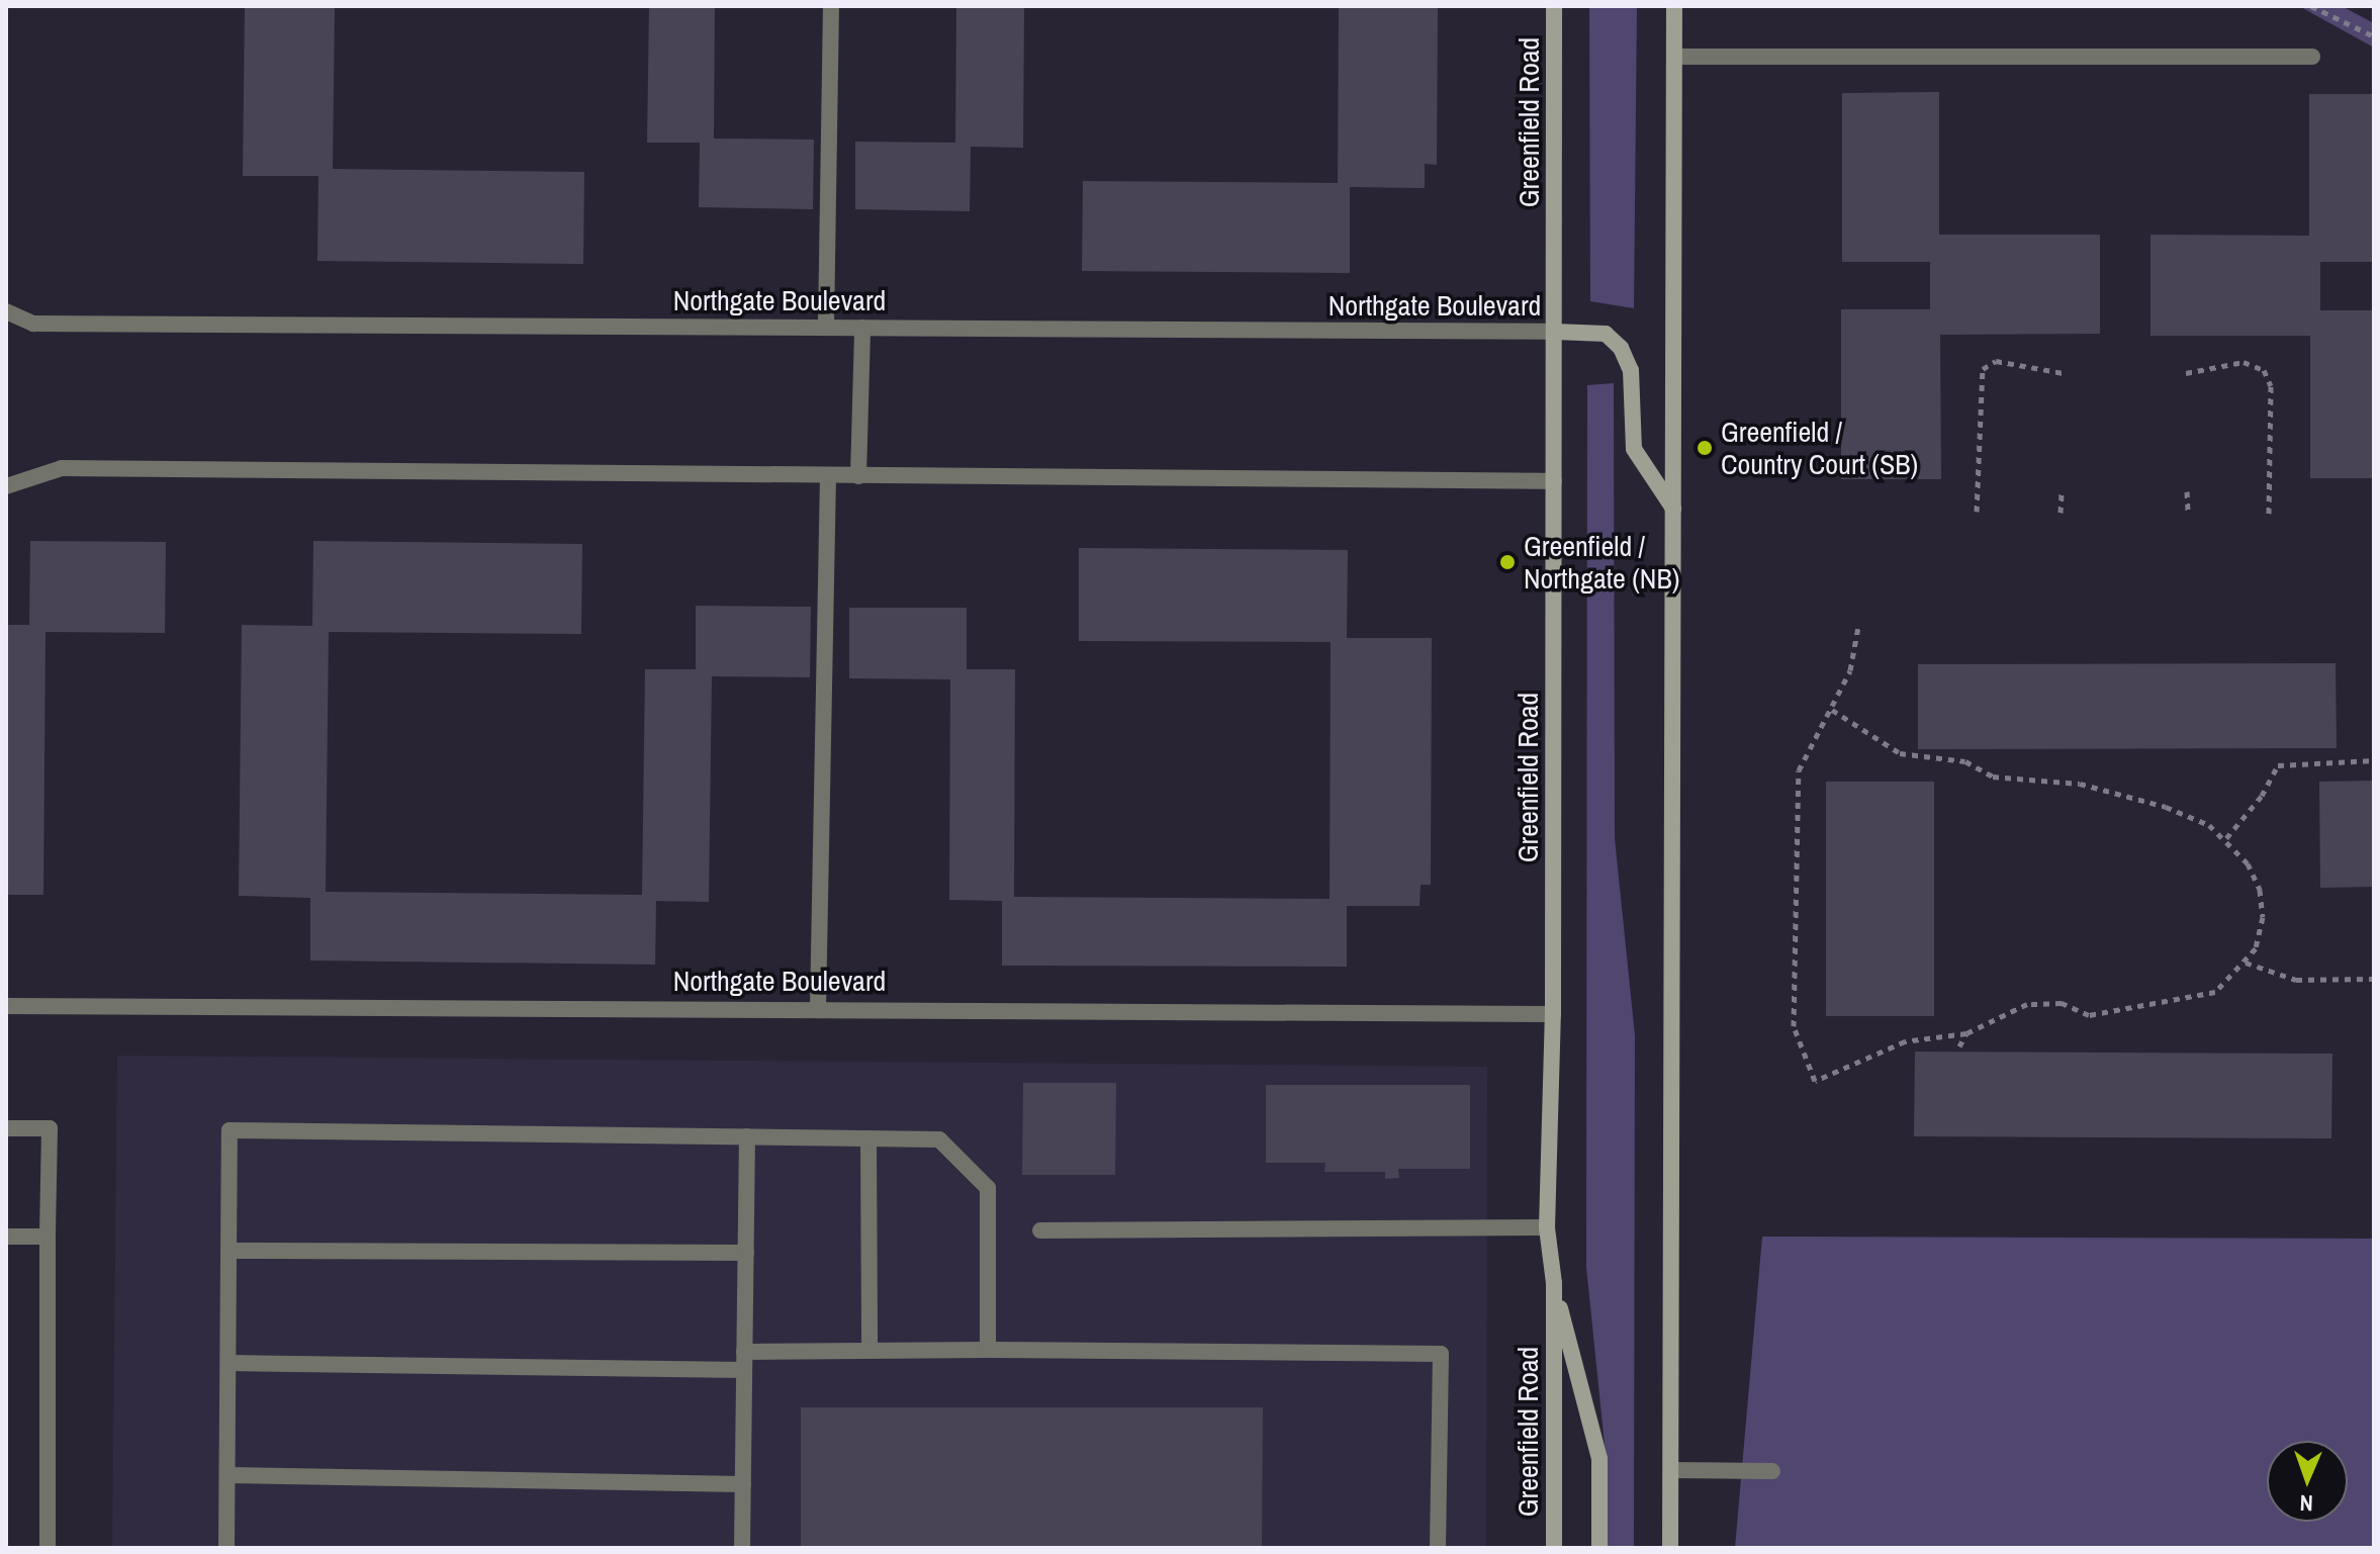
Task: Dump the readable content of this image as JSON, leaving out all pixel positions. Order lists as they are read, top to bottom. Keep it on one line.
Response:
{"streets":{"main road":["Greenfield Road"],"street":["Northgate Boulevard"]},"crossings":[["Greenfield Road","Northgate Boulevard"]],"places":["Greenfield / Country Court (SB)","Greenfield / Northgate (NB)"],"north":"bottom"}
